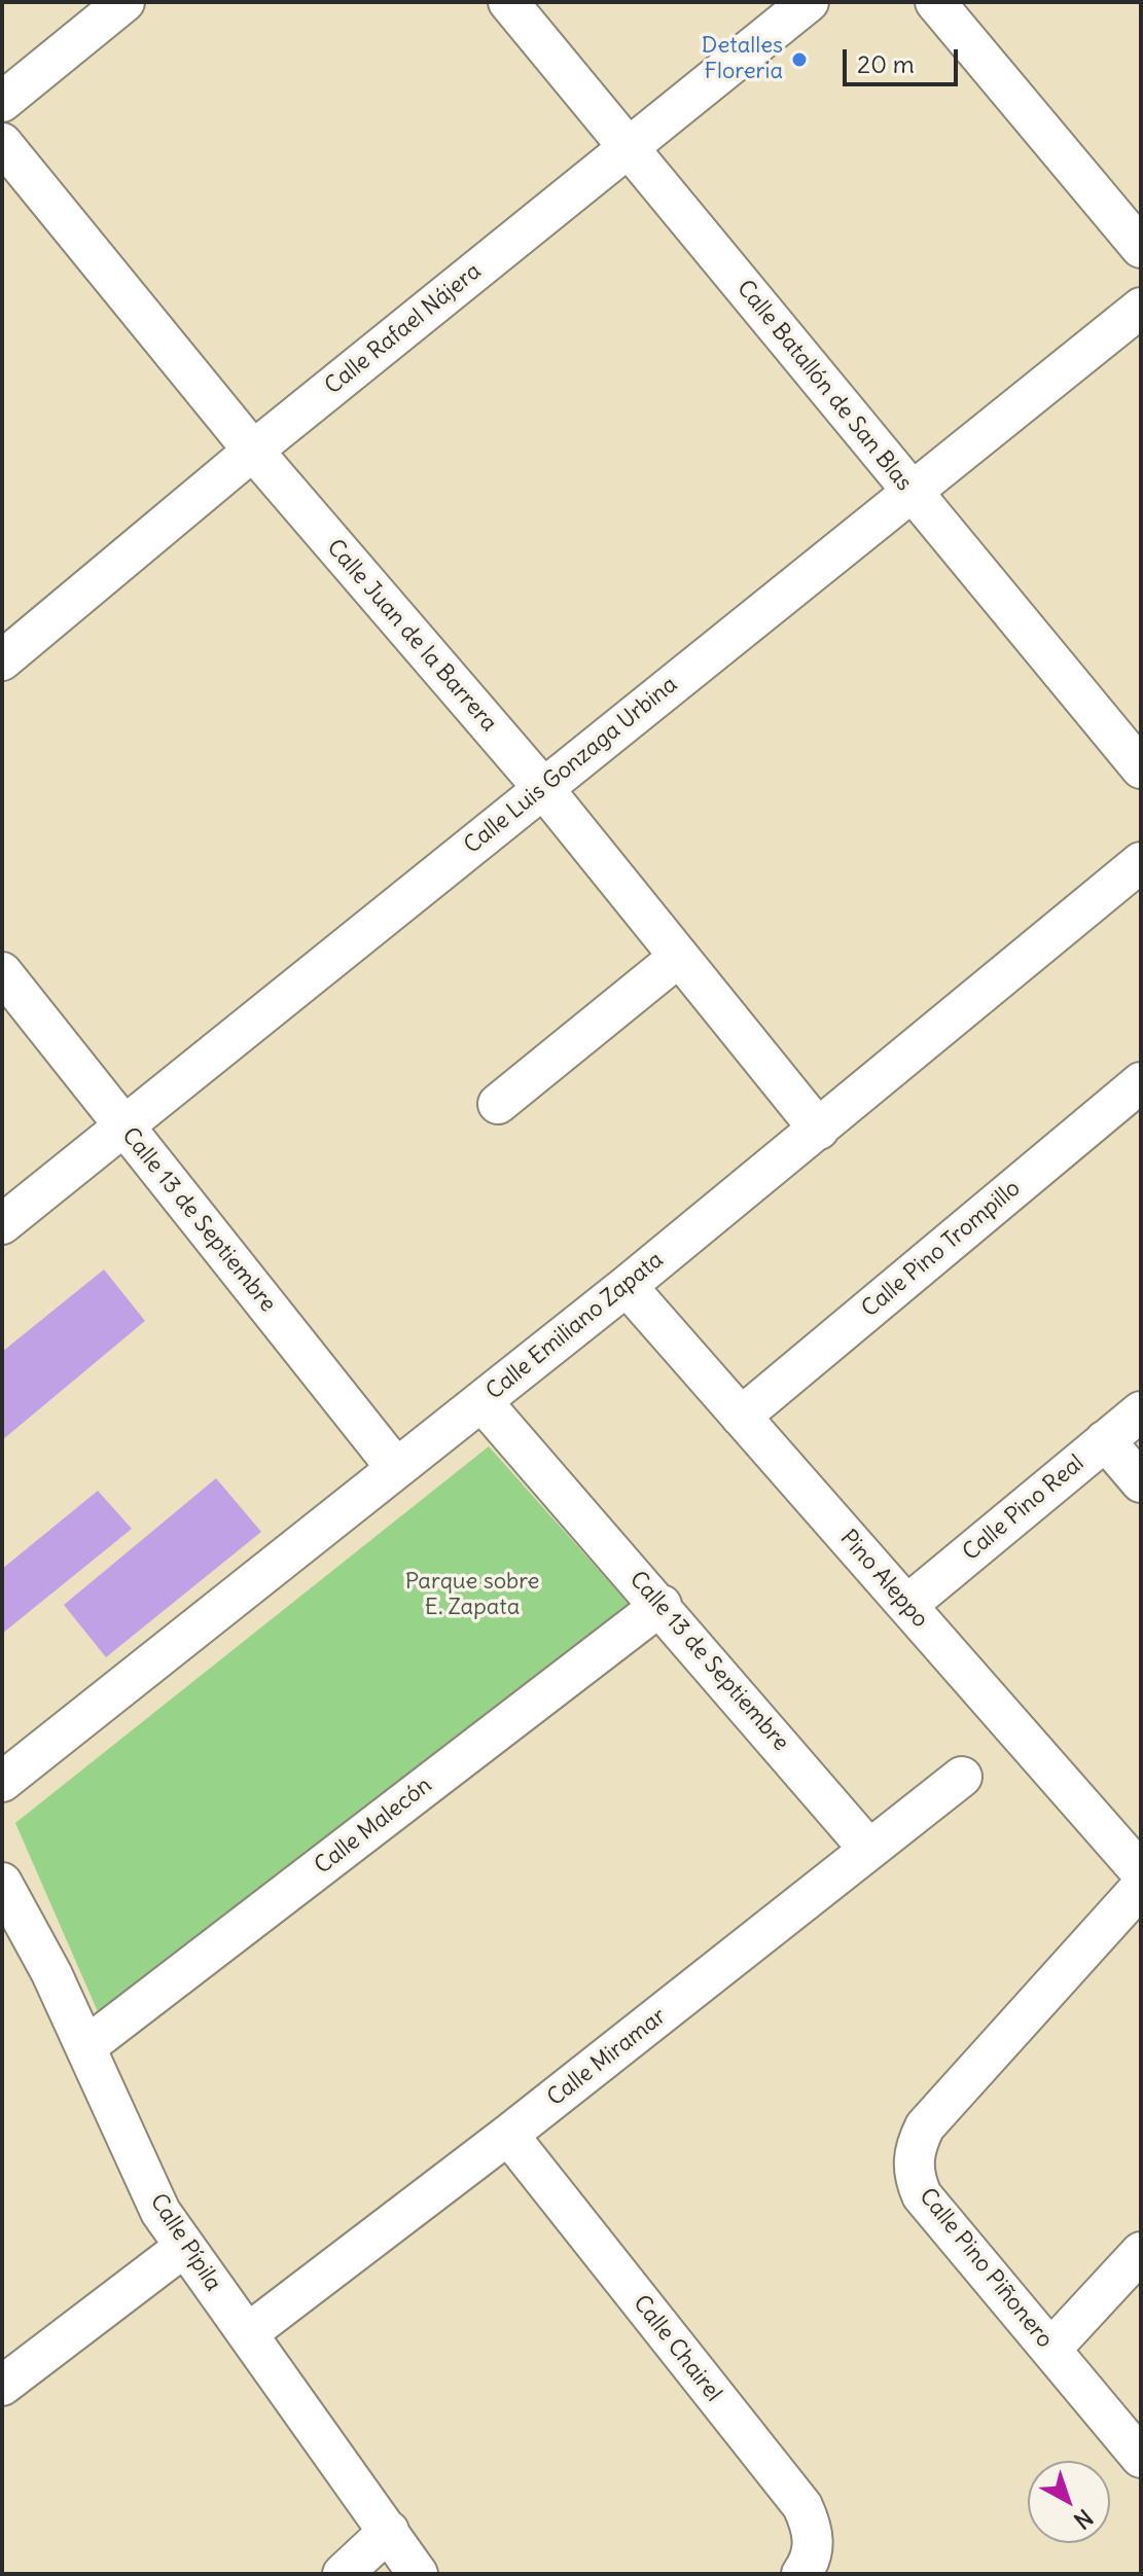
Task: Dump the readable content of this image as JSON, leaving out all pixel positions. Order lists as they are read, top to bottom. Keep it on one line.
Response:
{"streets":{"street":["Calle Rafael Nájera","Calle Batallón de San Blas","Calle Juan de la Barrera","Calle Luis Gonzaga Urbina","Calle 13 de Septiembre","Calle Pino Trompillo","Calle Emiliano Zapata","Calle Pino Real","Pino Aleppo","Calle Malecón","Calle Miramar","Calle Pípila","Calle Pino Piñonero","Calle Chairel"]},"crossings":[["Calle Rafael Nájera","Calle Batallón de San Blas"],["Calle Rafael Nájera","Calle Juan de la Barrera"],["Calle Batallón de San Blas","Calle Luis Gonzaga Urbina"],["Calle Juan de la Barrera","Calle Luis Gonzaga Urbina"],["Calle Juan de la Barrera","Calle Emiliano Zapata"],["Calle Luis Gonzaga Urbina","Calle 13 de Septiembre"],["Calle 13 de Septiembre","Calle Emiliano Zapata"],["Calle 13 de Septiembre","Calle Malecón"],["Calle 13 de Septiembre","Calle Miramar"],["Calle Pino Trompillo","Pino Aleppo"],["Calle Emiliano Zapata","Pino Aleppo"],["Calle Pino Real","Pino Aleppo"],["Calle Malecón","Calle Pípila"],["Calle Miramar","Calle Pípila"],["Calle Miramar","Calle Chairel"]],"parks":["Parque sobre E. Zapata"],"places":["Detalles Floreria"],"scale_bar":"20 m","north":"bottom right"}
